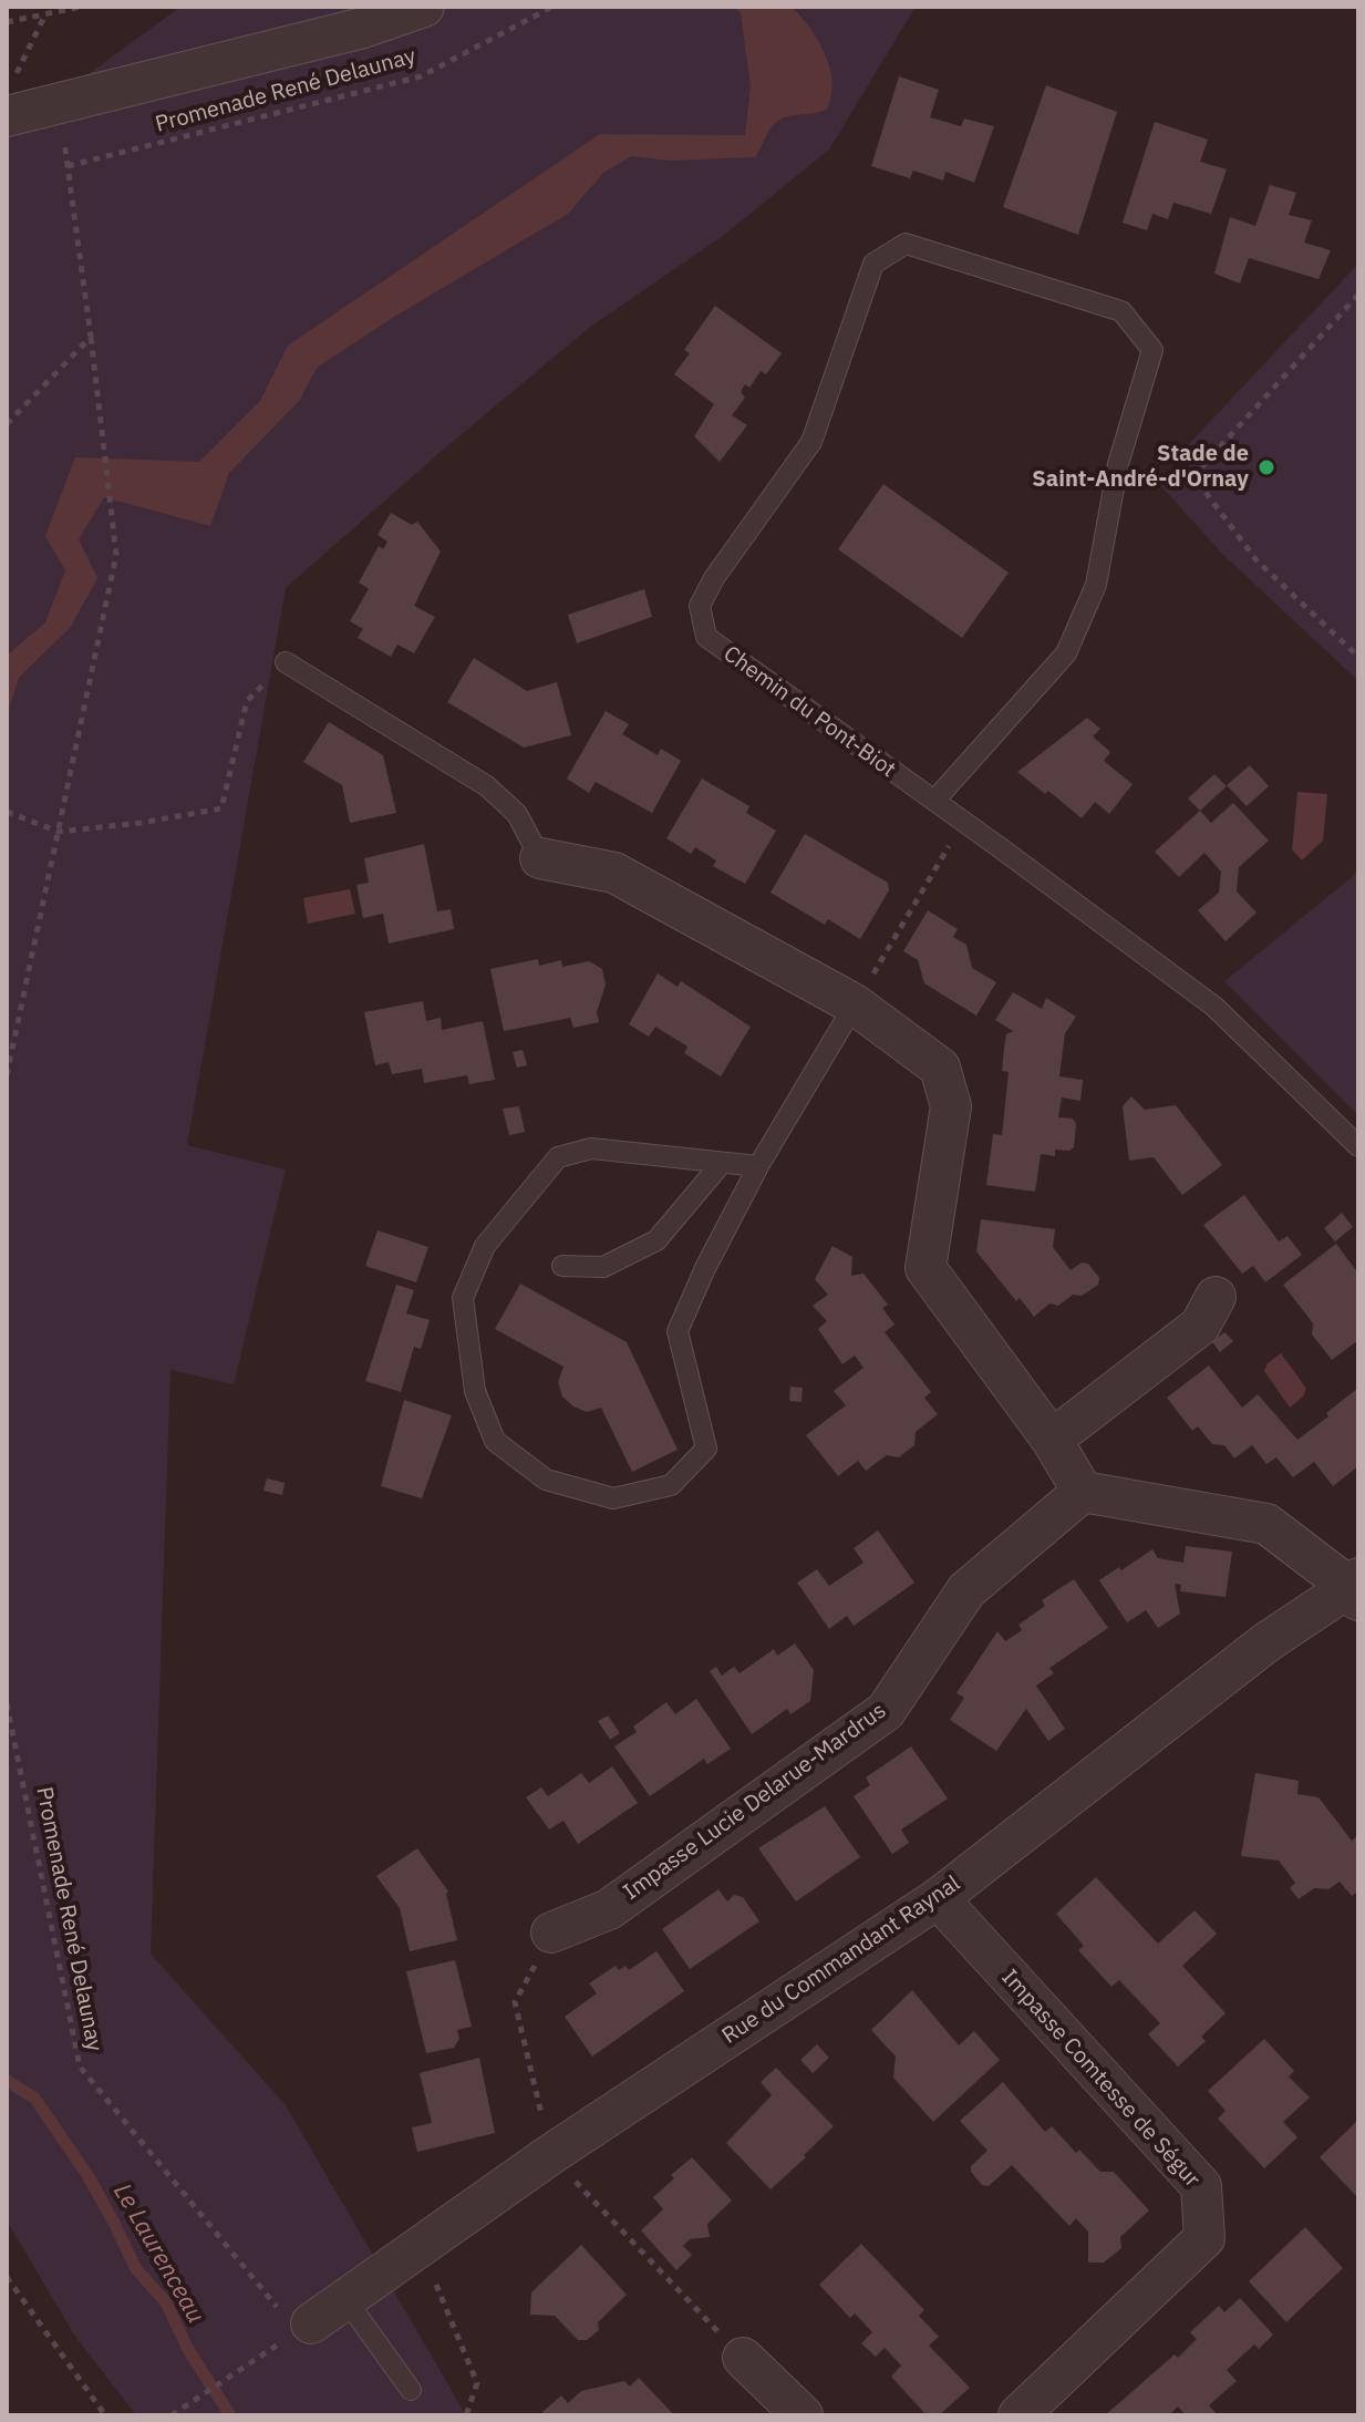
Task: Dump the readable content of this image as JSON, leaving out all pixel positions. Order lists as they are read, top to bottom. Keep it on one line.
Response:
{"streets":{"street":["Impasse Lucie Delarue-Mardrus","Rue du Commandant Raynal","Impasse Comtesse de Ségur"],"lane":["Chemin du Pont-Biot"],"path":["Promenade René Delaunay"]},"crossings":[["Promenade René Delaunay","Rue du Commandant Raynal"],["Rue du Commandant Raynal","Impasse Comtesse de Ségur"]],"water":["Le Laurenceau"],"places":["Stade de Saint-André-d'Ornay"]}
